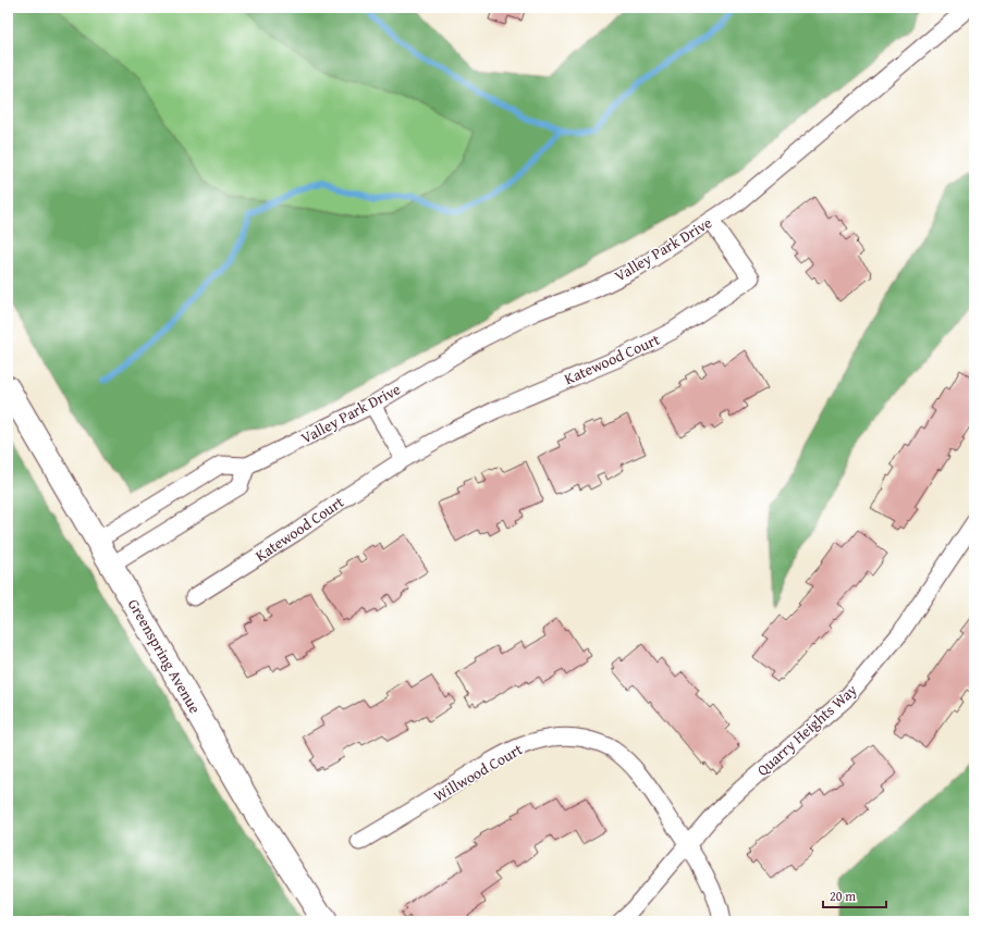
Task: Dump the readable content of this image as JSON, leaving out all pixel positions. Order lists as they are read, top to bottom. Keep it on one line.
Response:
{"streets":{"main road":["Greenspring Avenue"],"street":["Valley Park Drive","Katewood Court","Quarry Heights Way","Willwood Court"]},"crossings":[["Valley Park Drive","Katewood Court"],["Valley Park Drive","Greenspring Avenue"],["Quarry Heights Way","Willwood Court"]],"scale_bar":"20 m"}
